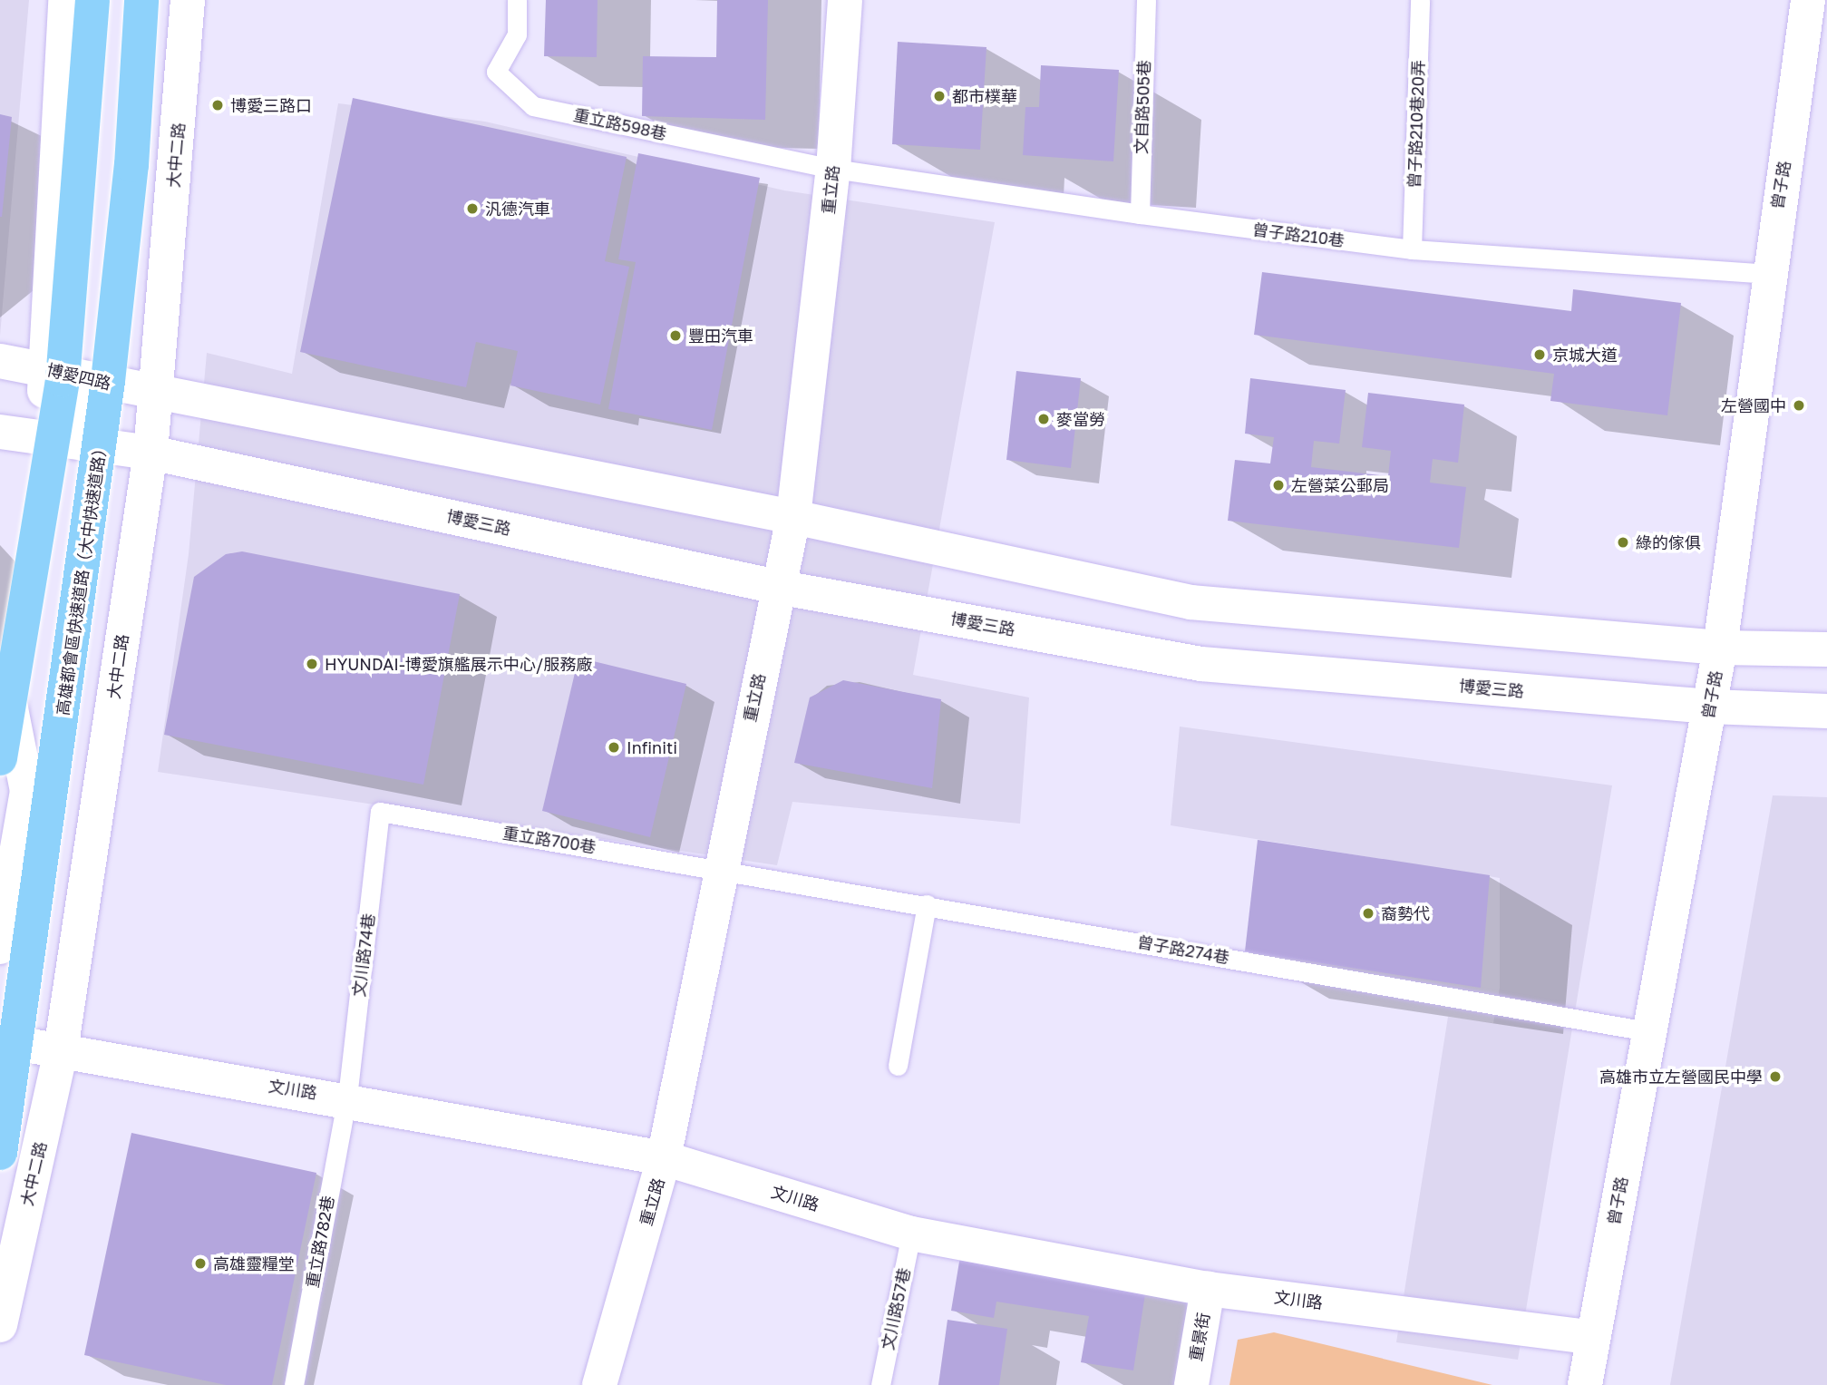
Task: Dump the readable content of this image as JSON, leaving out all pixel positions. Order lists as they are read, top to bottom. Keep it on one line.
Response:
{"streets":{"highway":["高雄都會區快速道路（大中快速道路）"],"street":["大中二路","曾子路","重立路","博愛四路","博愛三路","文川路","重景街"],"lane":["文自路505巷","重立路598巷","曾子路210巷20弄","曾子路210巷","重立路700巷","曾子路274巷","文川路74巷","重立路782巷","文川路57巷"]},"crossings":[["文自路505巷","曾子路210巷"],["重立路598巷","重立路"],["重立路598巷","曾子路210巷"],["曾子路210巷20弄","曾子路210巷"],["大中二路","博愛四路"],["大中二路","博愛三路"],["大中二路","文川路"],["曾子路","曾子路210巷"],["曾子路","博愛三路"],["曾子路","曾子路274巷"],["曾子路","文川路"],["重立路","曾子路210巷"],["重立路","博愛三路"],["重立路","重立路700巷"],["重立路","曾子路274巷"],["重立路","文川路"],["重立路700巷","曾子路274巷"],["重立路700巷","文川路74巷"],["文川路74巷","文川路"],["文川路74巷","重立路782巷"],["文川路","重立路782巷"],["文川路","文川路57巷"],["文川路","重景街"]],"places":["都市樸華","博愛三路口","汎德汽車","豐田汽車","京城大道","左營國中","麥當勞","左營菜公郵局","綠的傢俱","HYUNDAI-博愛旗艦展示中心/服務廠","Infiniti","裔勢代","高雄市立左營國民中學","高雄靈糧堂"]}
